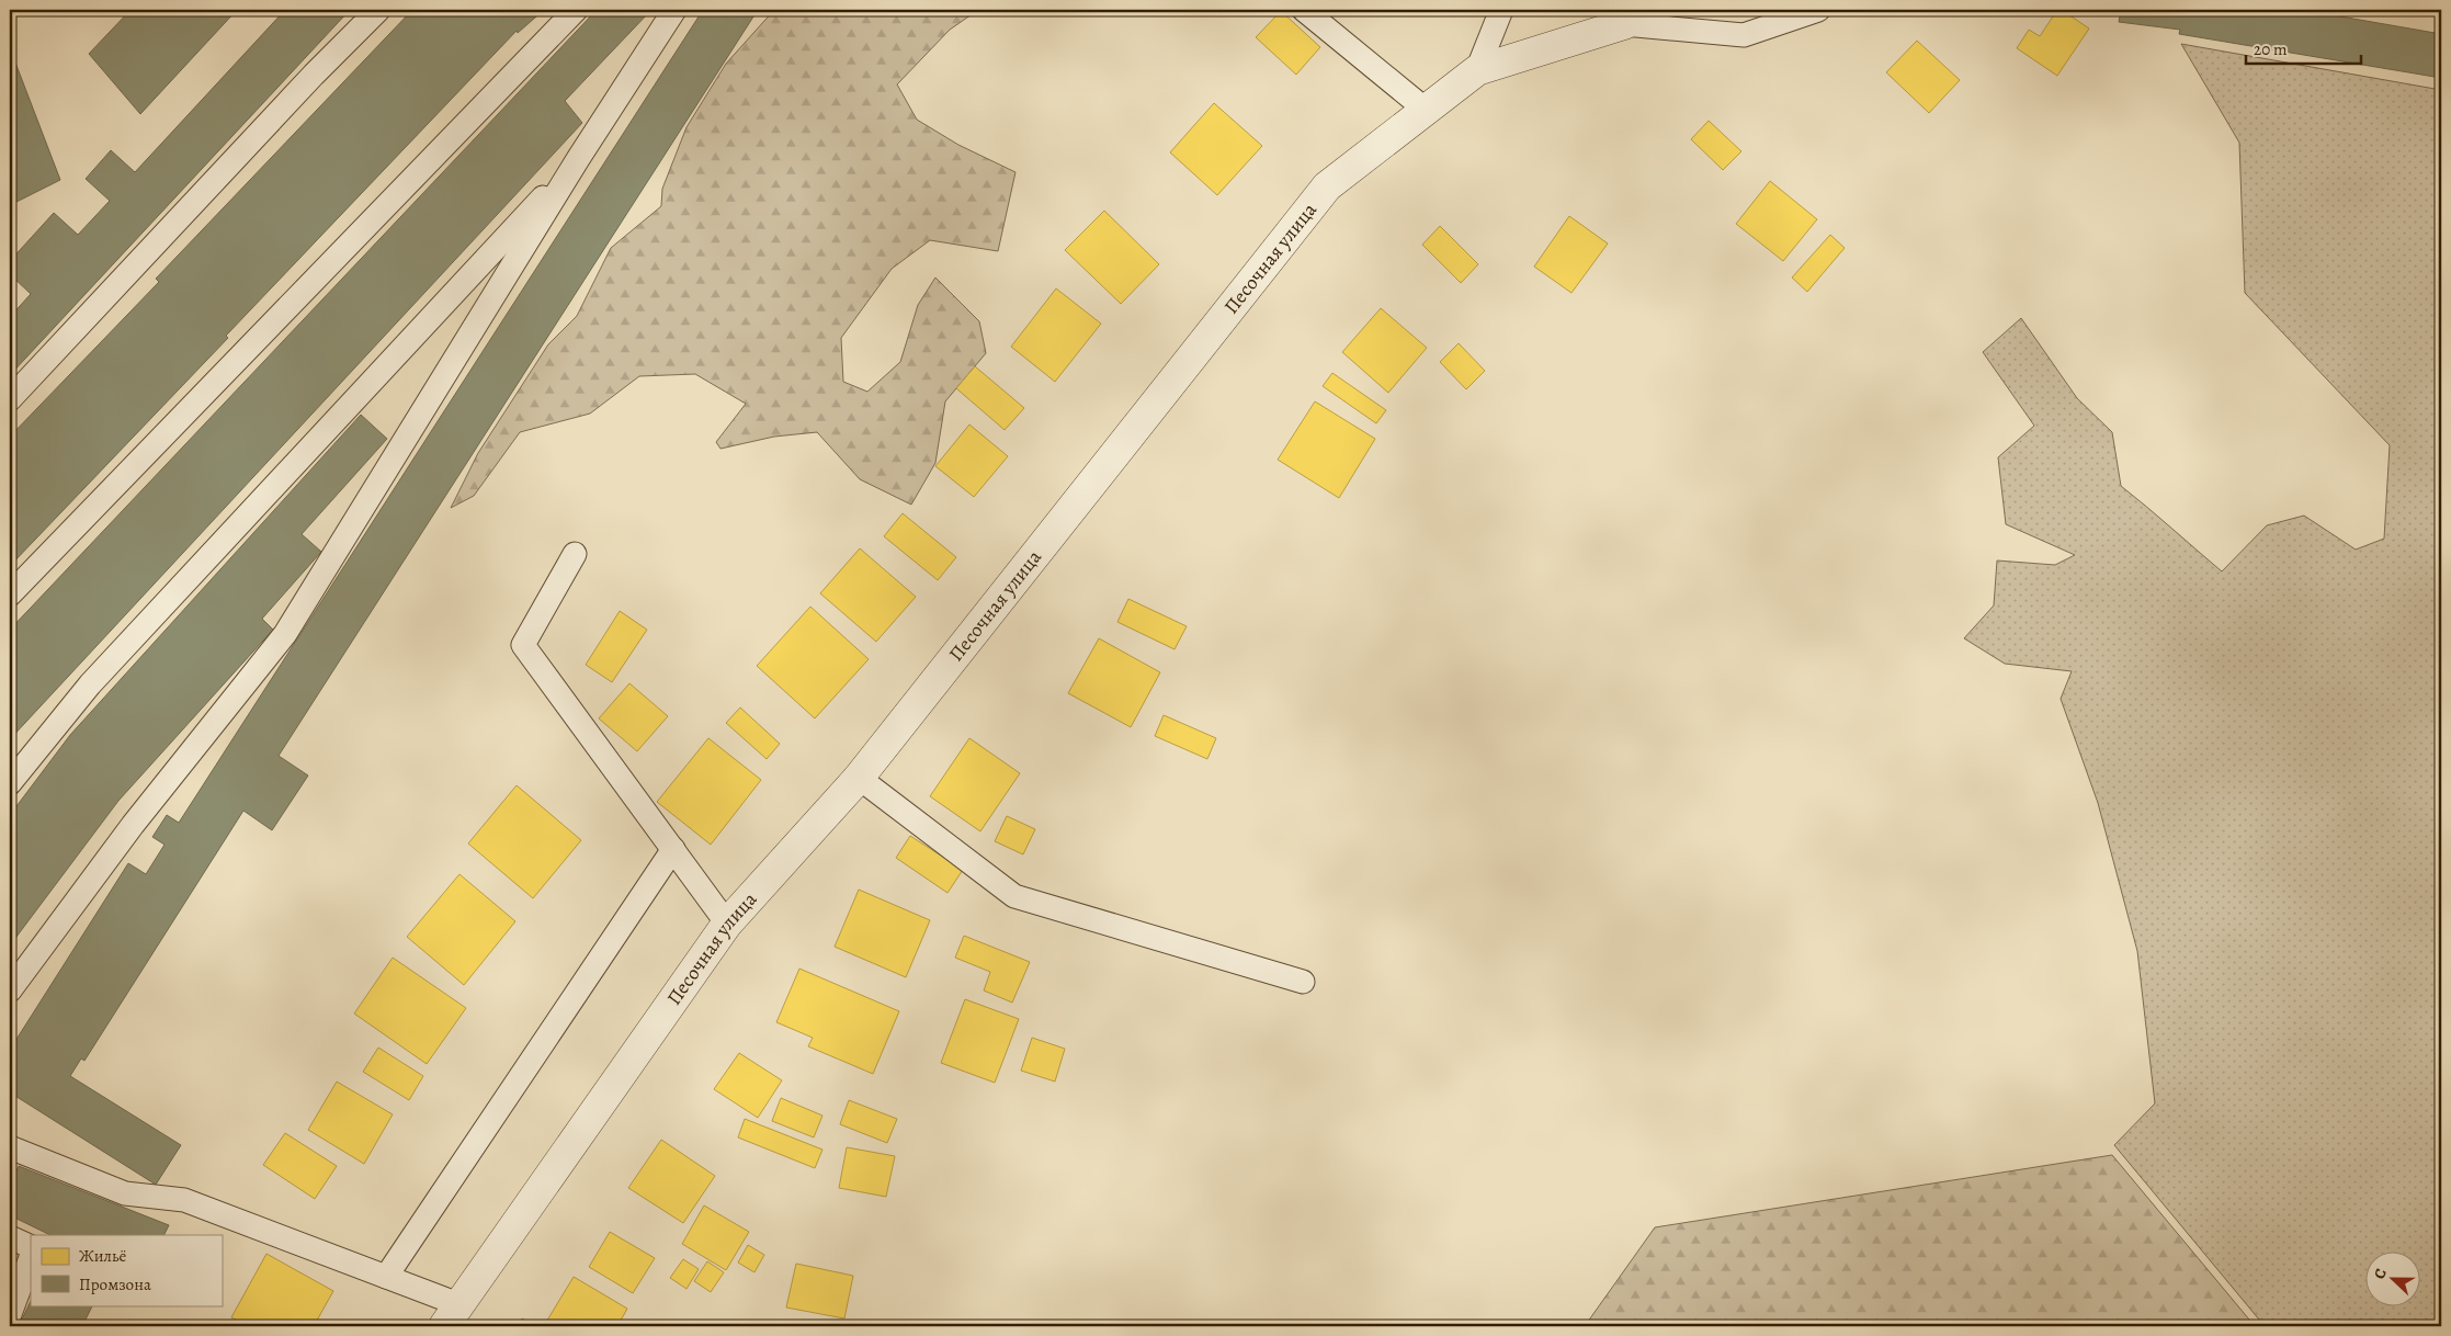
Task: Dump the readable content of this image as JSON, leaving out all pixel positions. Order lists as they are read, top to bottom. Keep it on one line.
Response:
{"streets":{"street":["Песочная улица"]},"legend":["Жильё","Промзона"],"scale_bar":"20 m","north":"left"}
